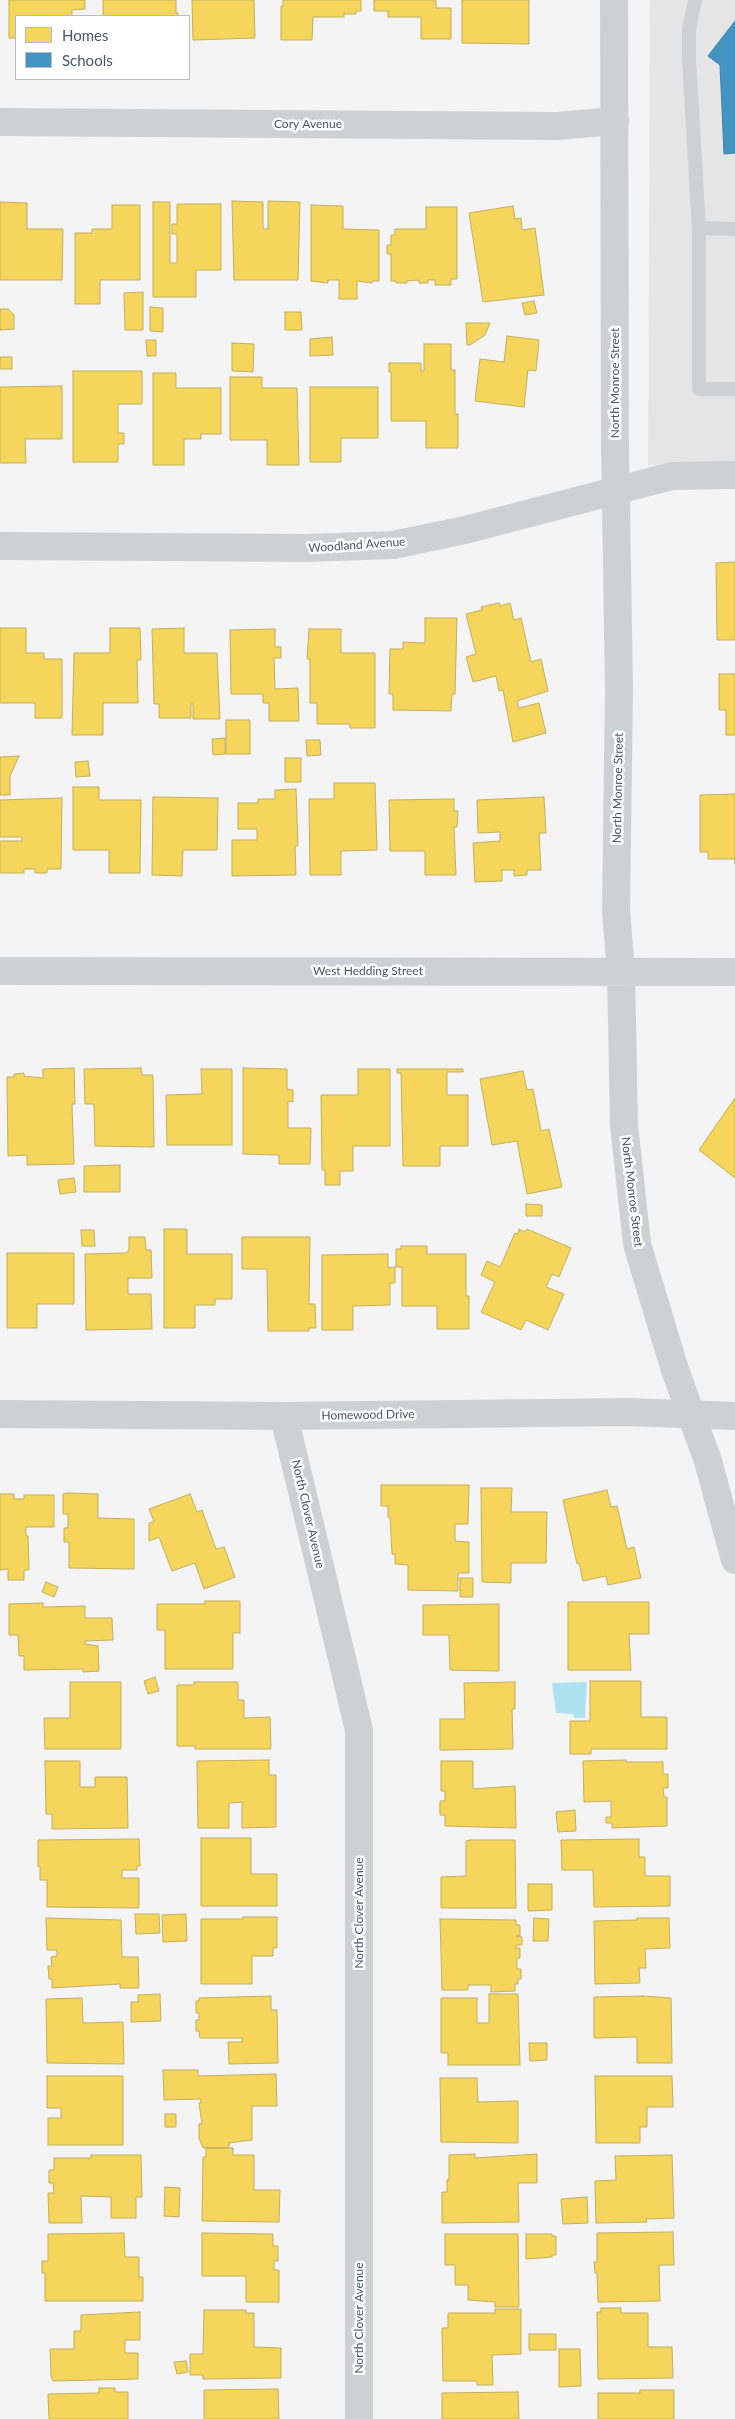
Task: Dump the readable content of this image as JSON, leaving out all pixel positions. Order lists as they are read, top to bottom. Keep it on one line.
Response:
{"streets":{"main road":["North Monroe Street","West Hedding Street"],"street":["Cory Avenue","Woodland Avenue","Homewood Drive","North Clover Avenue"]},"crossings":[["Cory Avenue","North Monroe Street"],["North Monroe Street","Woodland Avenue"],["North Monroe Street","West Hedding Street"],["North Monroe Street","Homewood Drive"],["Homewood Drive","North Clover Avenue"]],"legend":["Homes","Schools"]}
